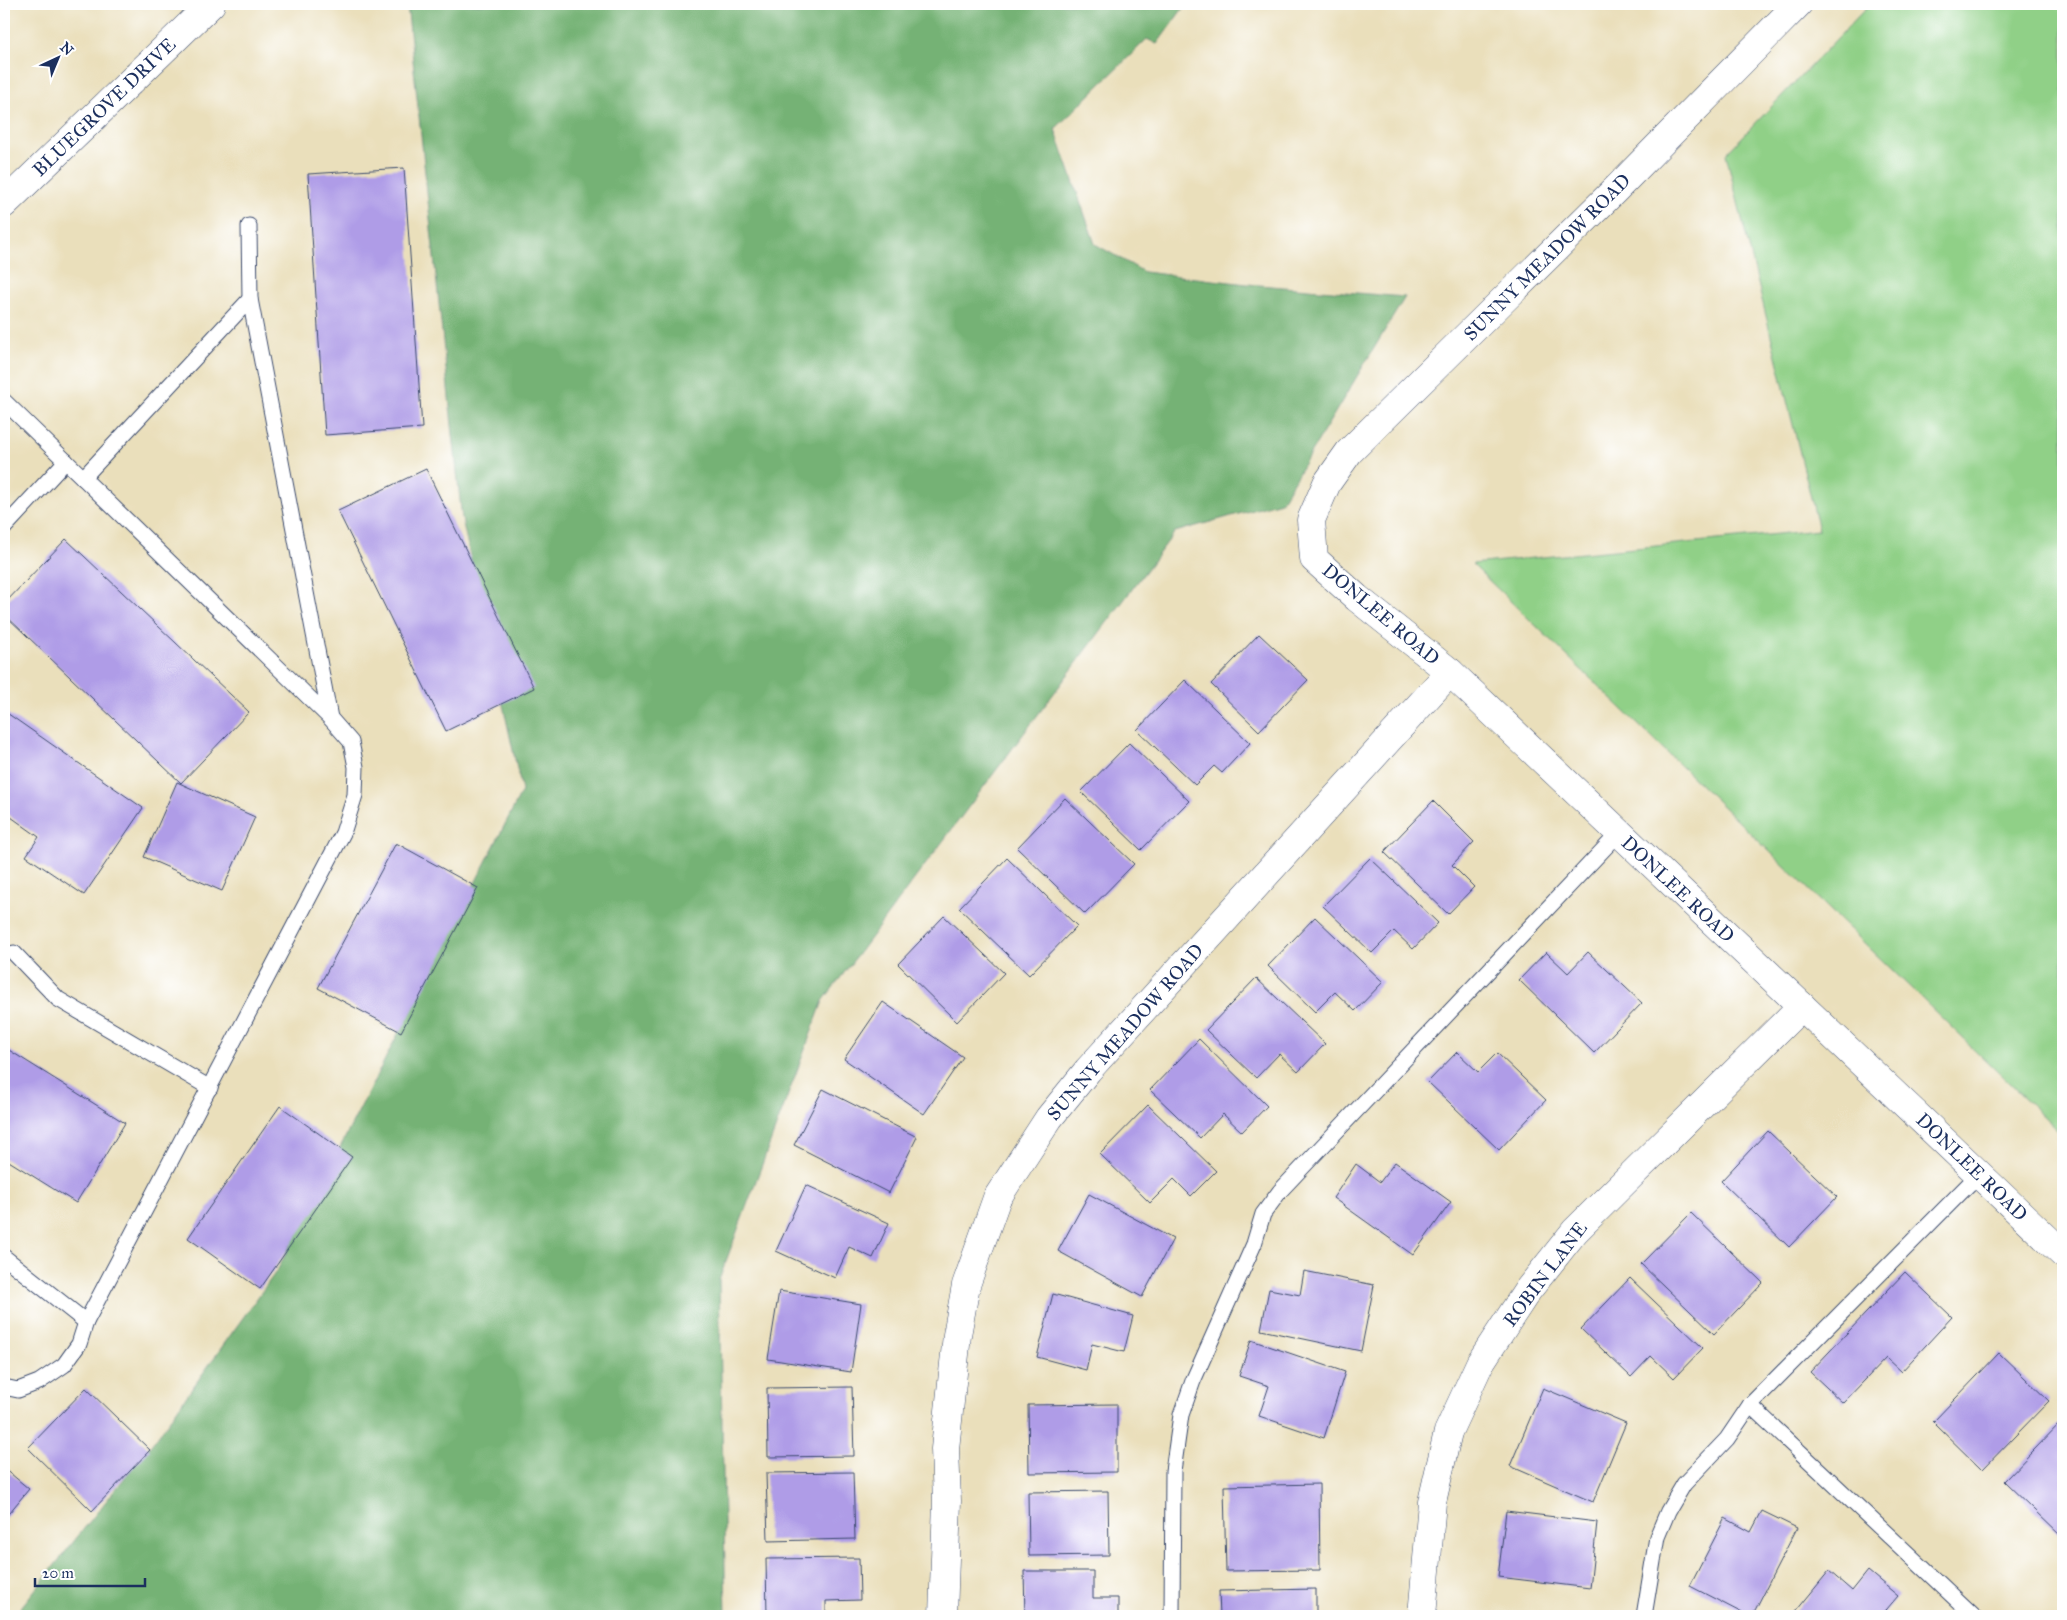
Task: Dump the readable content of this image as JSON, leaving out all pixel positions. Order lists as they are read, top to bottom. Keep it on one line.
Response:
{"streets":{"street":["BLUEGROVE DRIVE","SUNNY MEADOW ROAD","DONLEE ROAD","ROBIN LANE"]},"crossings":[["SUNNY MEADOW ROAD","DONLEE ROAD"],["DONLEE ROAD","ROBIN LANE"]],"scale_bar":"20 m","north":"top right"}
